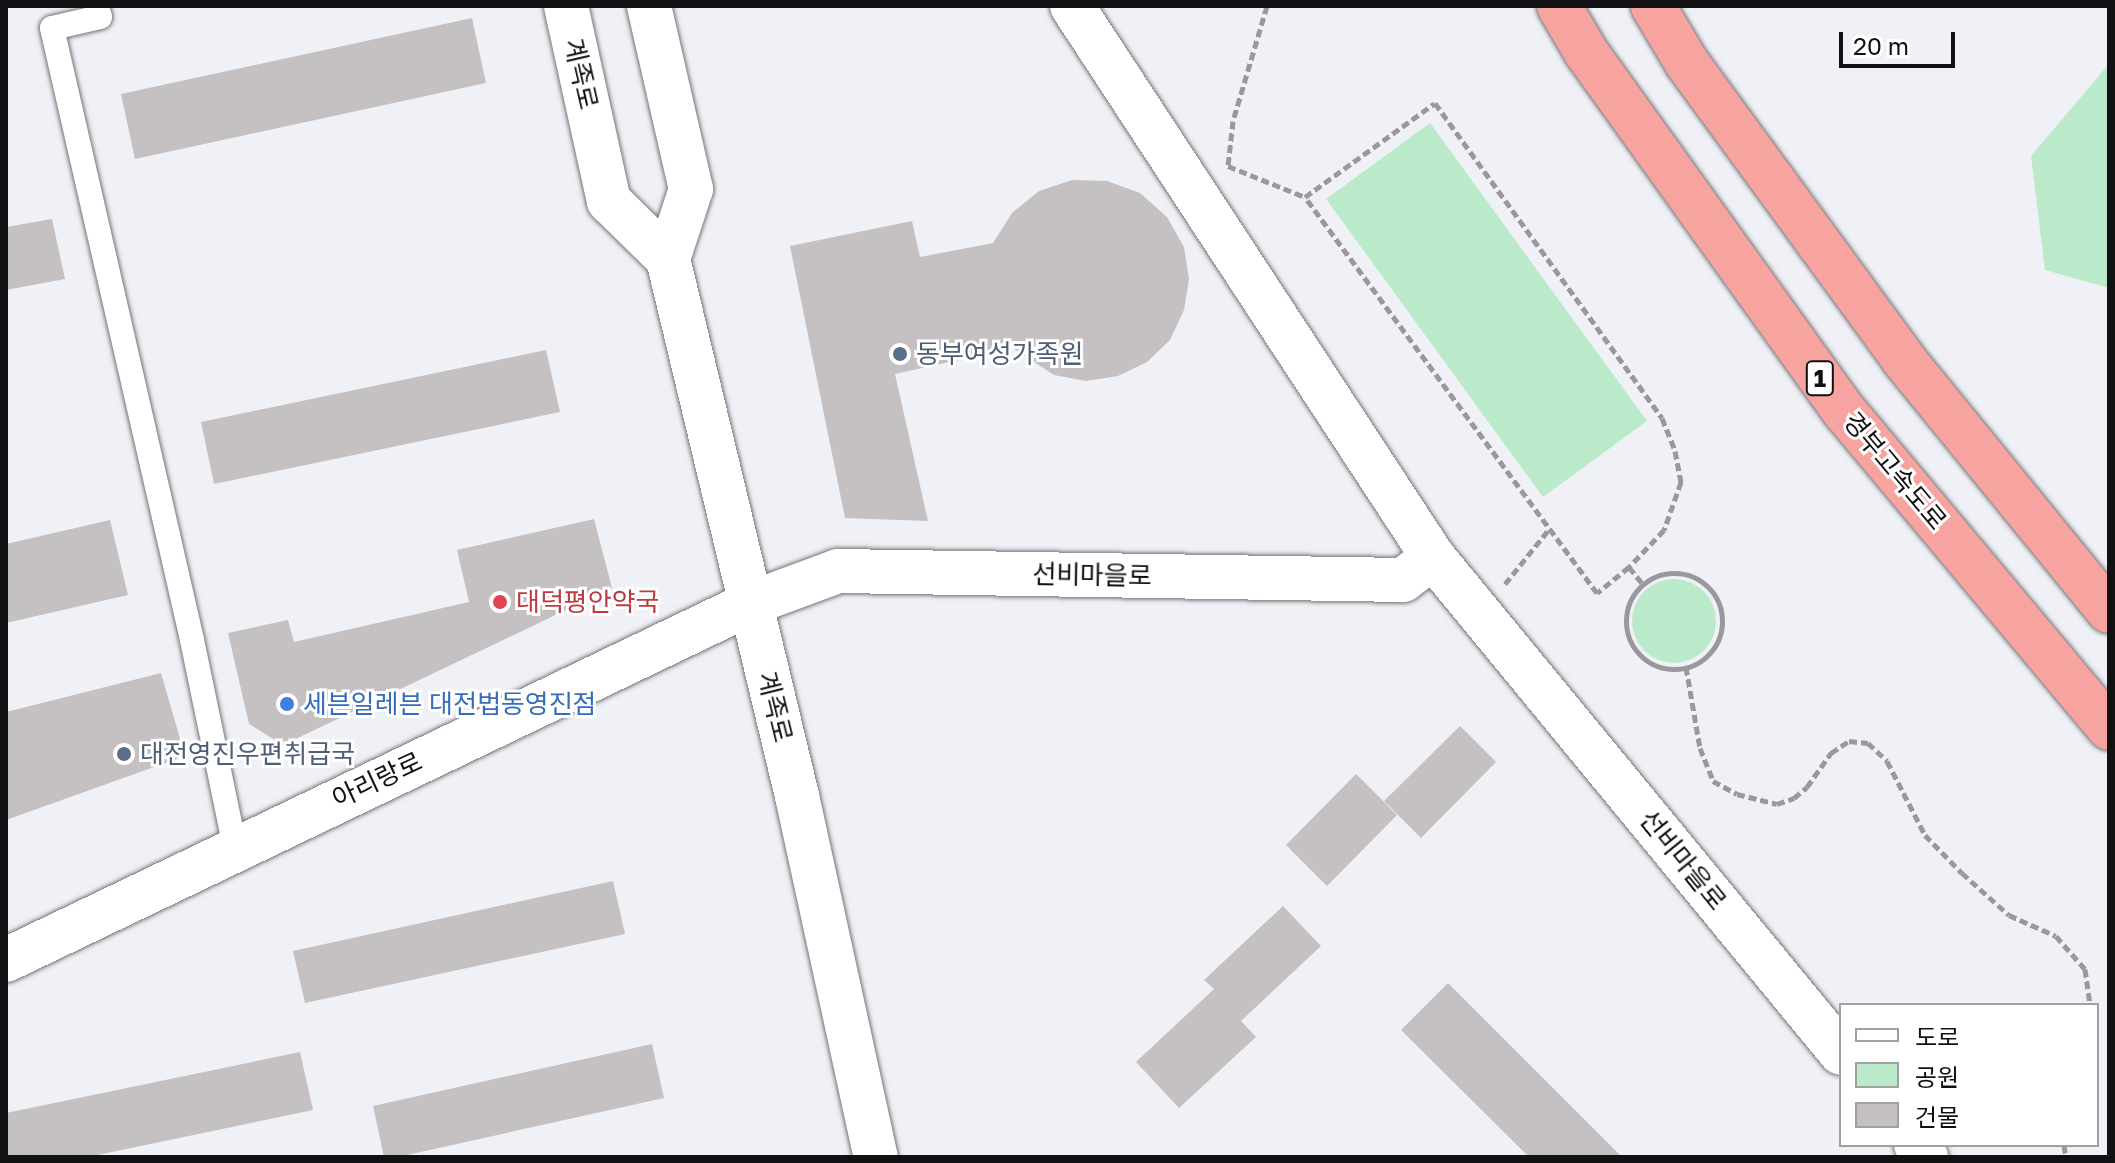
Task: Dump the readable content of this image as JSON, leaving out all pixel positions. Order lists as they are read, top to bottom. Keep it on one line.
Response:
{"streets":{"highway":["1","경부고속도로"],"main road":["계족로","선비마을로","아리랑로"]},"crossings":[["계족로","선비마을로"],["계족로","아리랑로"],["선비마을로","아리랑로"]],"places":["동부여성가족원","대덕평안약국","세븐일레븐 대전법동영진점","대전영진우편취급국"],"legend":["도로","공원","건물"],"scale_bar":"20 m"}
